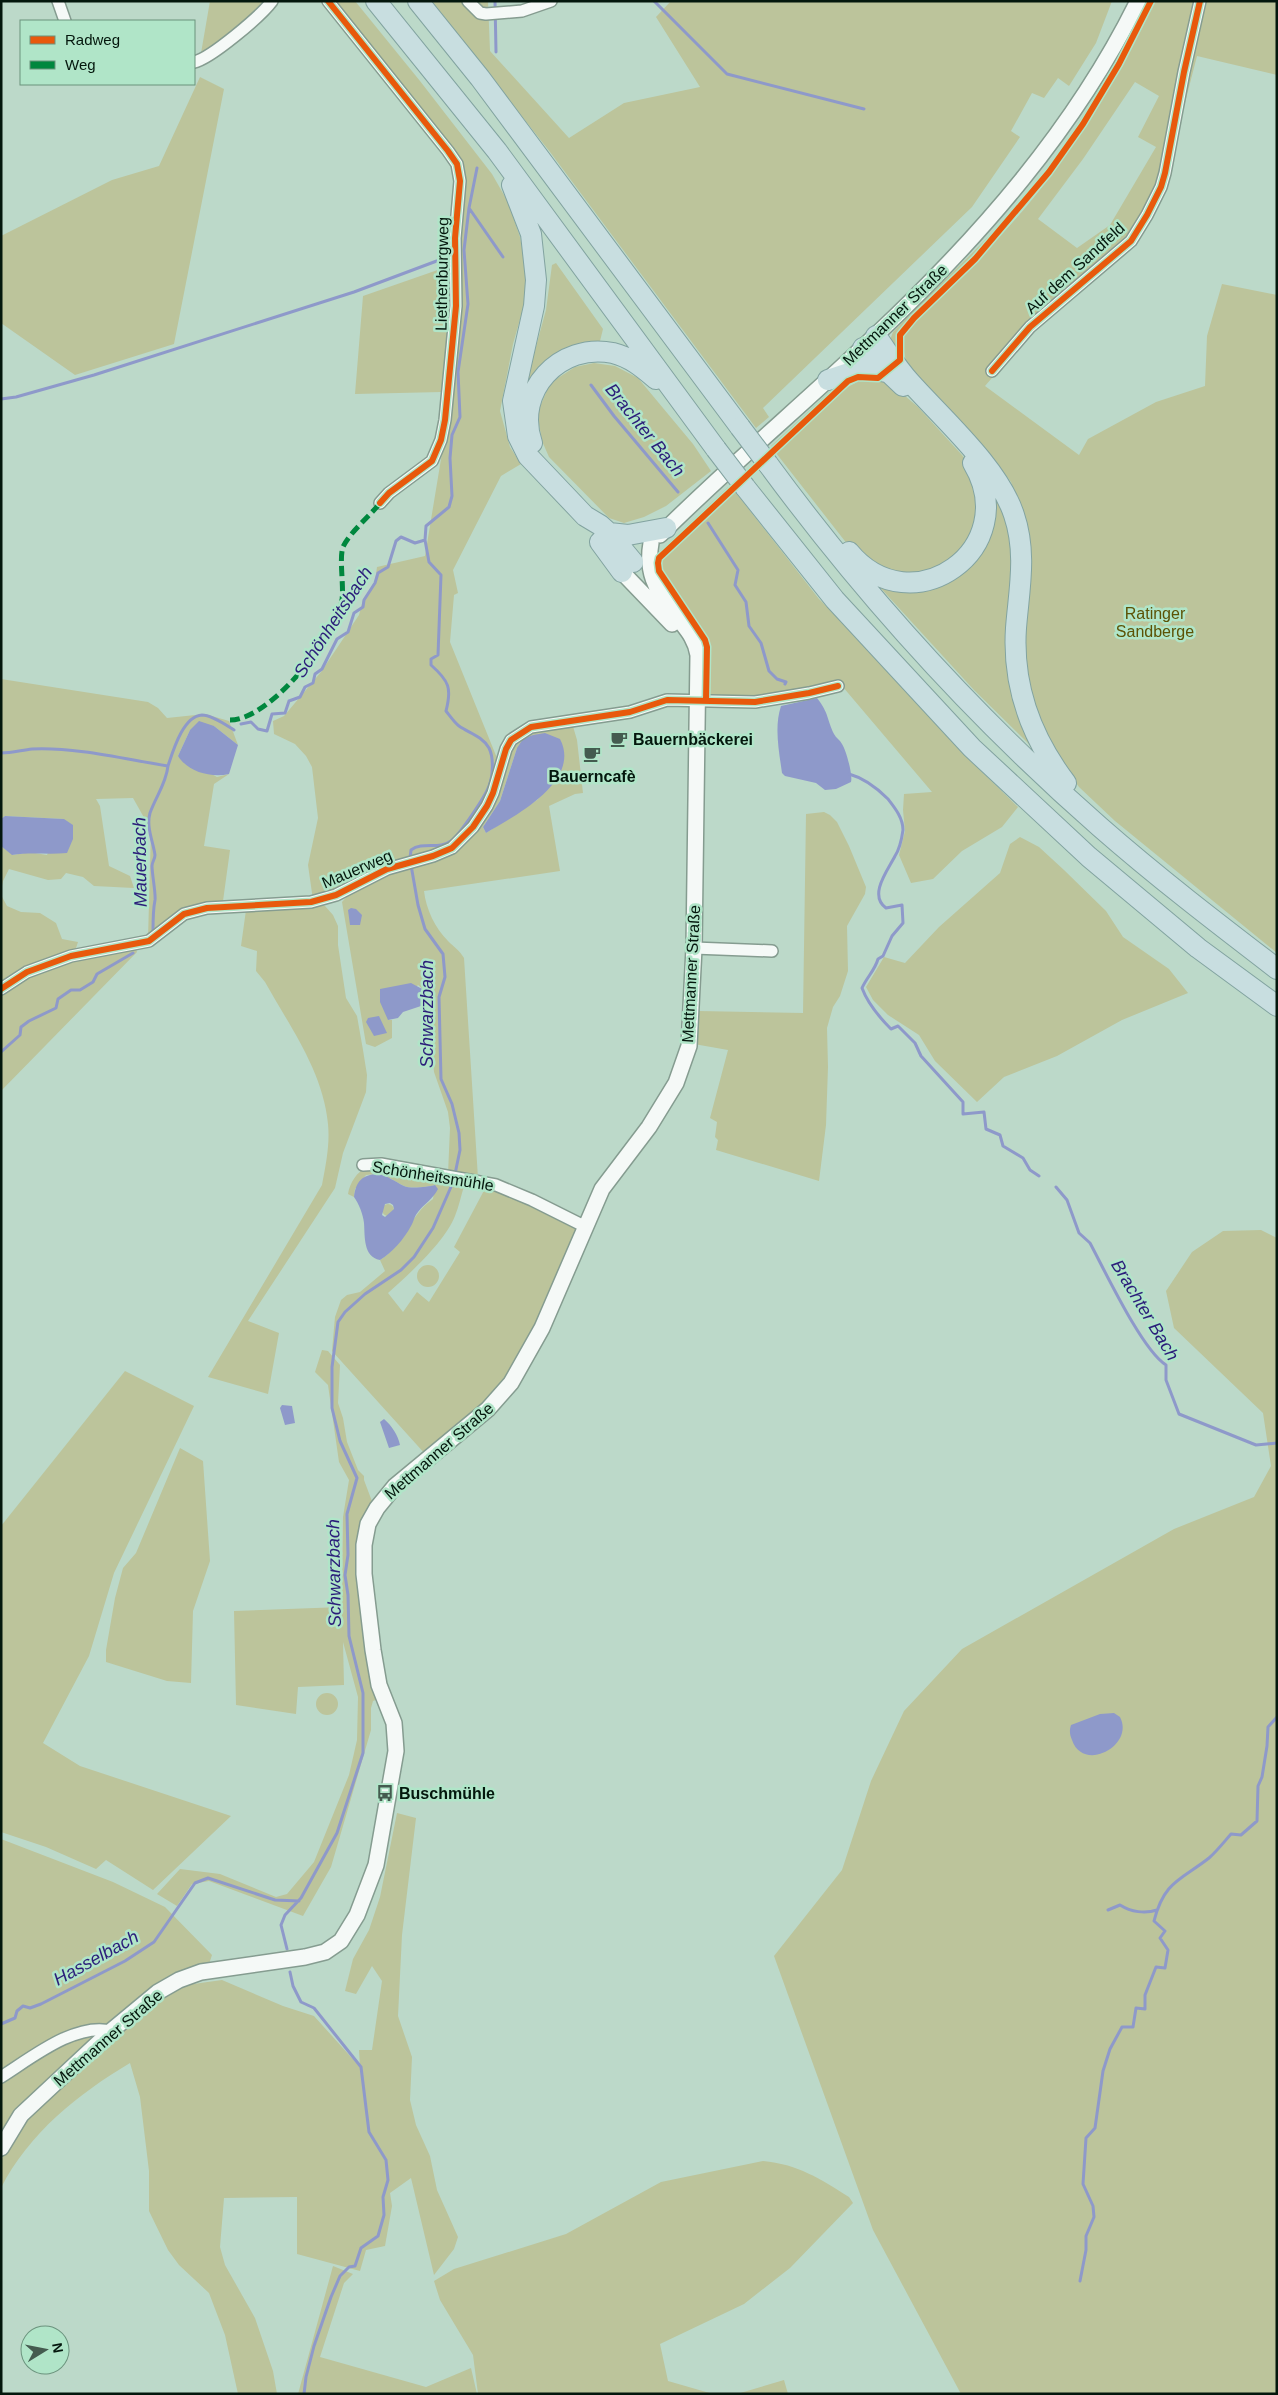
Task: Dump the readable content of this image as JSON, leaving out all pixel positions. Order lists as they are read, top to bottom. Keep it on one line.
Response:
{"streets":{"main road":["Mettmanner Straße"],"street":["Auf dem Sandfeld","Liethenburgweg","Mauerweg","Schönheitsmühle"]},"crossings":[["Mettmanner Straße","Mauerweg"],["Mettmanner Straße","Schönheitsmühle"]],"water":["Brachter Bach","Schönheitsbach","Mauerbach","Schwarzbach","Hasselbach"],"parks":["Ratinger Sandberge"],"places":{"cafe":["Bauernbäckerei","Bauerncafè"],"bus stop":["Buschmühle"]},"legend":["Radweg","Weg"],"north":"right"}
